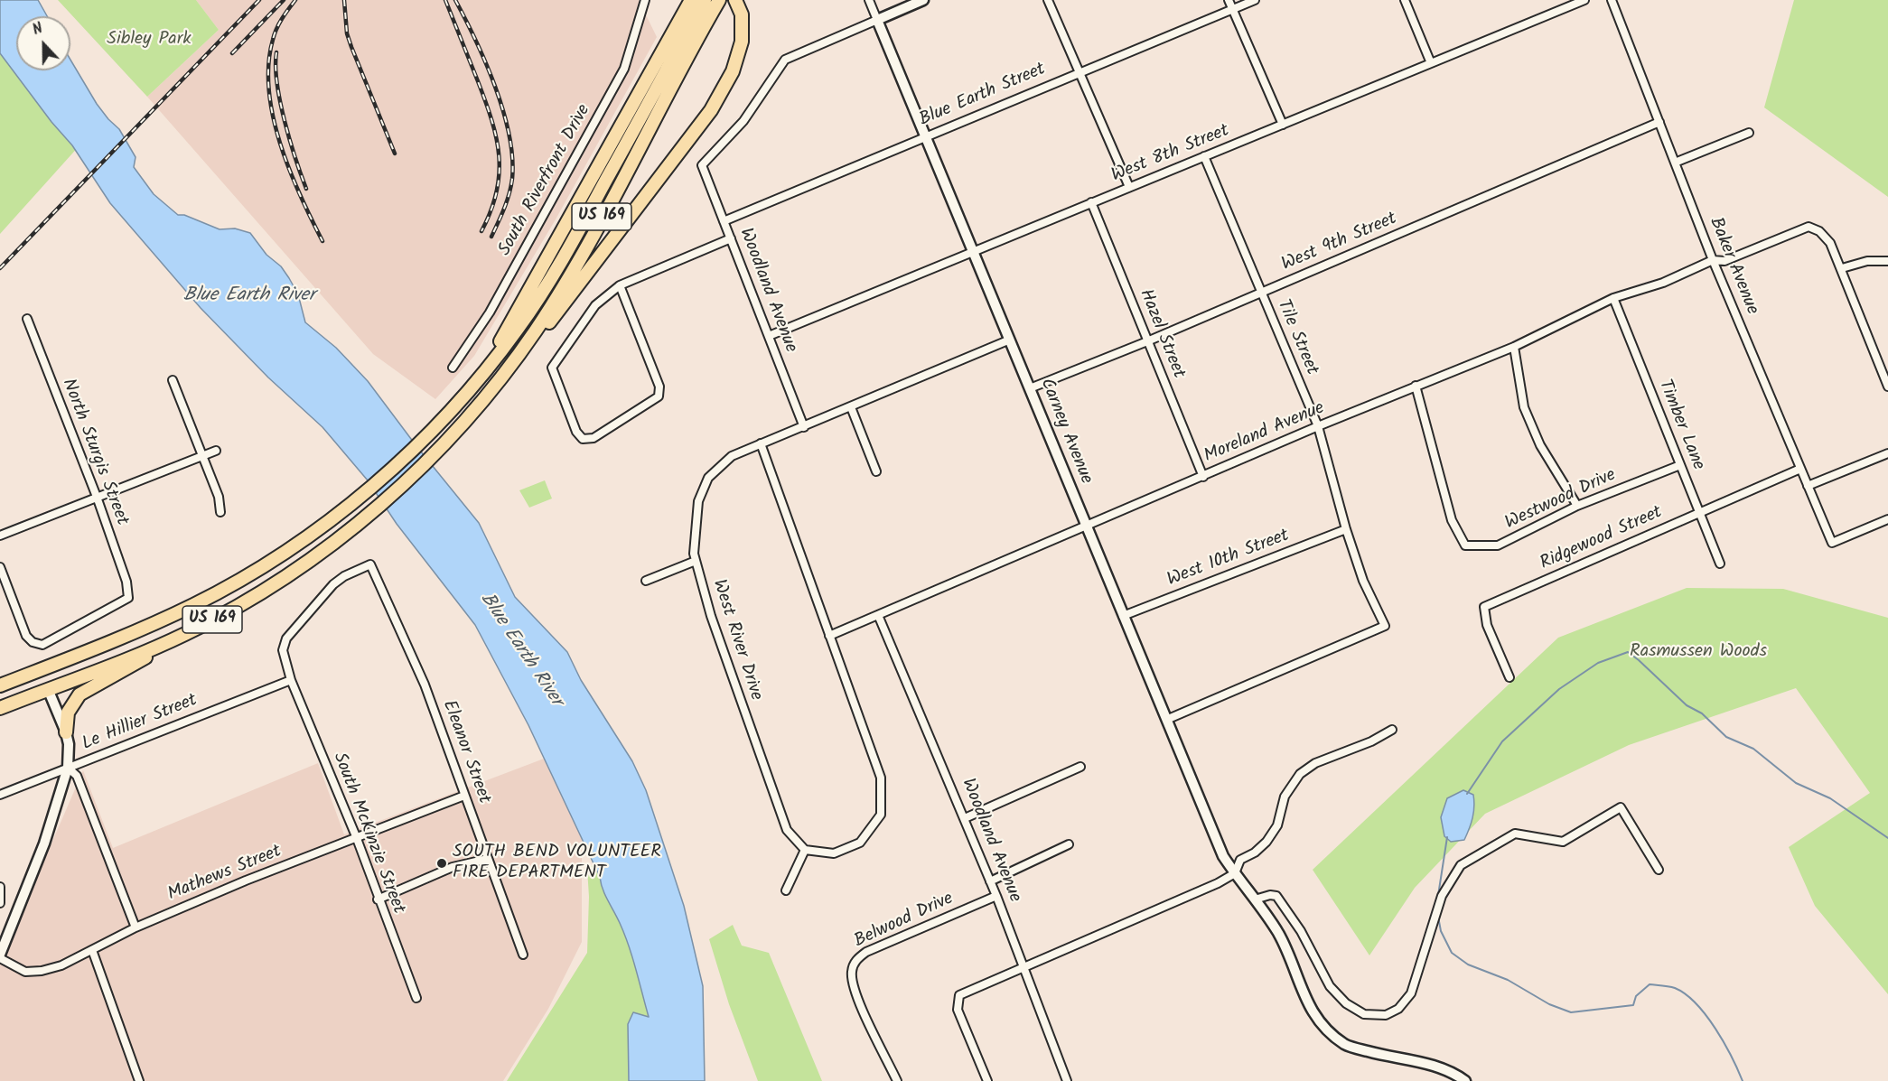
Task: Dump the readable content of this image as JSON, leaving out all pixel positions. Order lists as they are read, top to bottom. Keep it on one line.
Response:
{"streets":{"highway":["US 169"],"main road":["Carney Avenue"],"street":["Blue Earth Street","West 8th Street","South Riverfront Drive","West 9th Street","Baker Avenue","Woodland Avenue","Hazel Street","Tile Street","Timber Lane","Moreland Avenue","North Sturgis Street","Westwood Drive","Ridgewood Street","West 10th Street","West River Drive","Le Hillier Street","Eleanor Street","South McKinzie Street","Mathews Street","Belwood Drive"]},"crossings":[["Blue Earth Street","Woodland Avenue"],["Blue Earth Street","Carney Avenue"],["West 8th Street","Woodland Avenue"],["West 8th Street","Hazel Street"],["West 8th Street","Tile Street"],["West 8th Street","Carney Avenue"],["West 9th Street","Baker Avenue"],["West 9th Street","Hazel Street"],["West 9th Street","Tile Street"],["West 9th Street","Carney Avenue"],["Baker Avenue","Moreland Avenue"],["Baker Avenue","Ridgewood Street"],["Woodland Avenue","Carney Avenue"],["Woodland Avenue","Moreland Avenue"],["Woodland Avenue","West River Drive"],["Woodland Avenue","Belwood Drive"],["Hazel Street","Moreland Avenue"],["Tile Street","Carney Avenue"],["Tile Street","Moreland Avenue"],["Tile Street","West 10th Street"],["Timber Lane","Moreland Avenue"],["Timber Lane","Westwood Drive"],["Timber Lane","Ridgewood Street"],["Carney Avenue","Moreland Avenue"],["Carney Avenue","West 10th Street"],["Carney Avenue","West River Drive"],["Moreland Avenue","Westwood Drive"],["Le Hillier Street","South McKinzie Street"],["Eleanor Street","South McKinzie Street"],["Eleanor Street","Mathews Street"],["South McKinzie Street","Mathews Street"]],"water":["Blue Earth River"],"parks":["Sibley Park","Rasmussen Woods"],"places":["SOUTH BEND VOLUNTEER FIRE DEPARTMENT"],"north":"top"}
